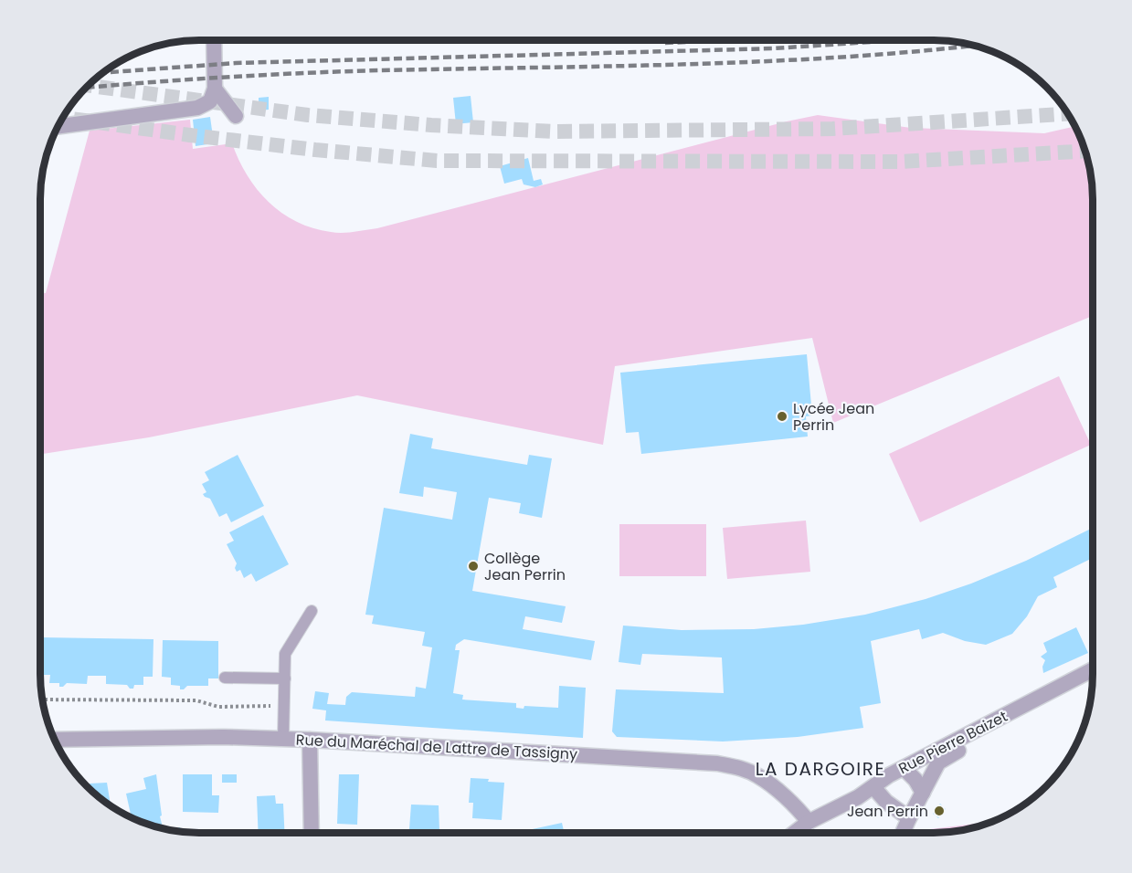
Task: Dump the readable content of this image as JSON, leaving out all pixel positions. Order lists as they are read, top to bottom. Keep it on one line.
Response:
{"streets":{"street":["Rue Pierre Baizet","Rue du Maréchal de Lattre de Tassigny"]},"crossings":[["Rue Pierre Baizet","Rue du Maréchal de Lattre de Tassigny"]],"districts":["LA DARGOIRE"],"places":["Lycée Jean Perrin","Collège Jean Perrin","Jean Perrin"]}
